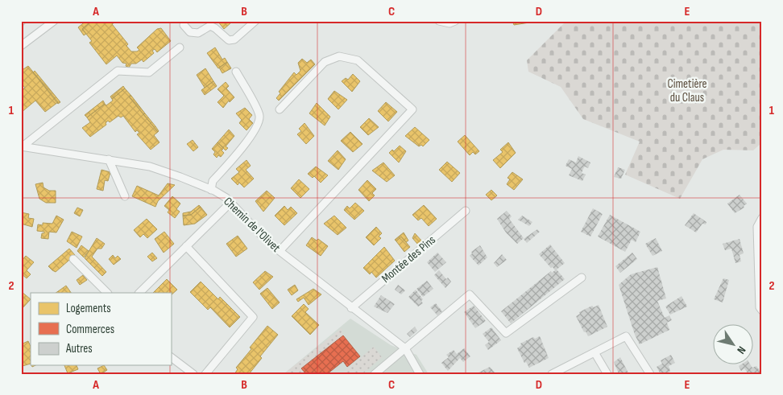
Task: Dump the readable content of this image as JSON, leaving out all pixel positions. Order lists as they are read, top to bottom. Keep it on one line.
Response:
{"streets":{"street":["Chemin de l'Olivet","Montée des Pins"]},"crossings":[["Chemin de l'Olivet","Montée des Pins"]],"parks":["Cimetière du Claus"],"legend":["Logements","Commerces","Autres"],"north":"bottom right","grid":{"columns":["A","B","C","D","E"],"rows":["1","2"]}}
